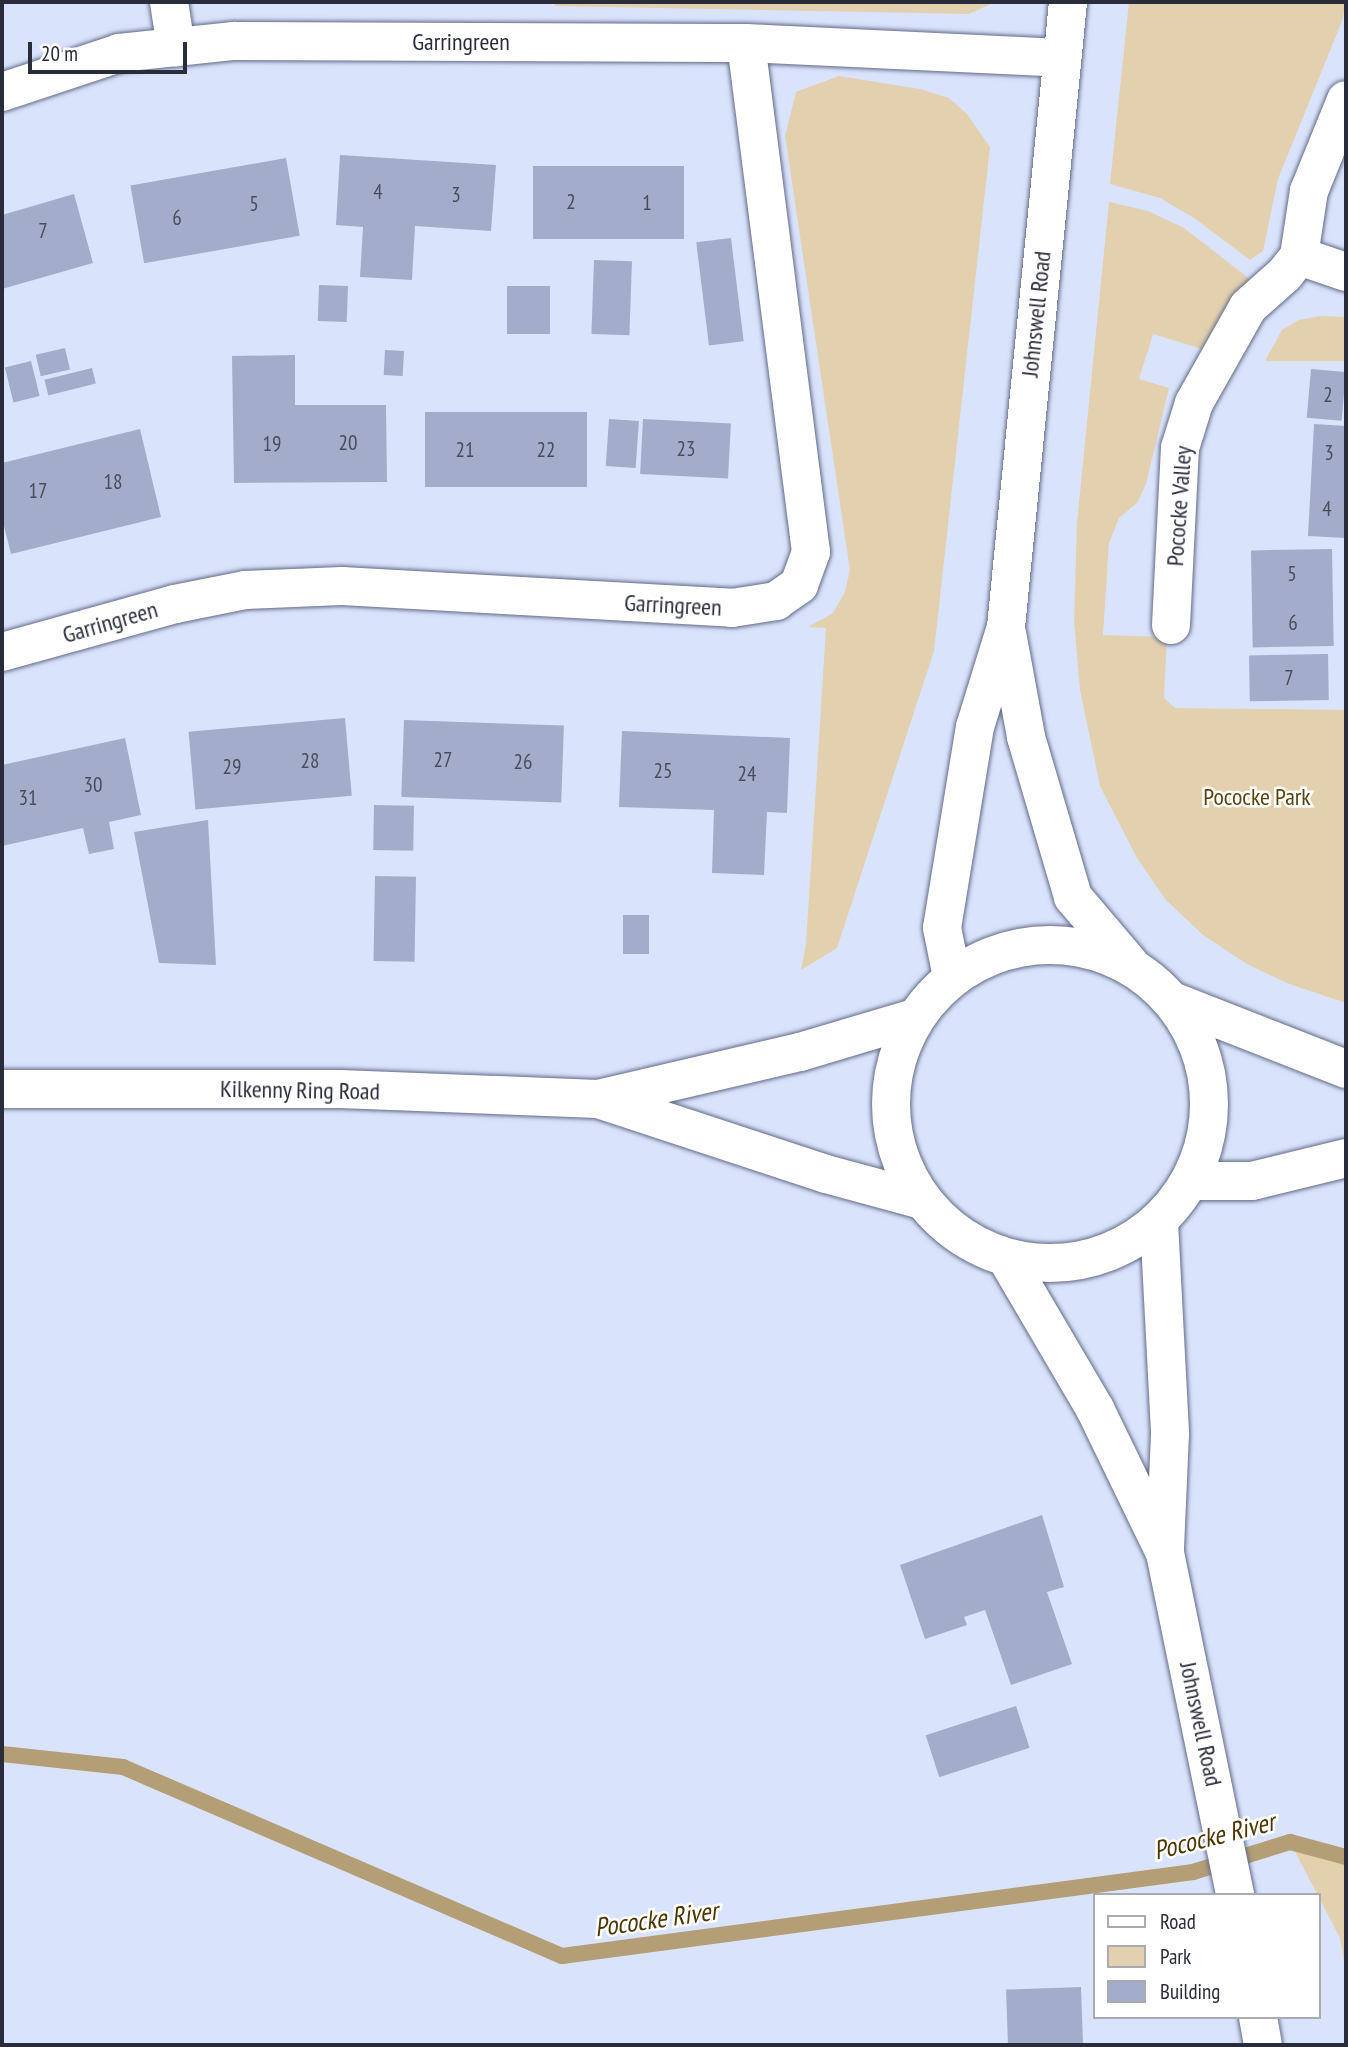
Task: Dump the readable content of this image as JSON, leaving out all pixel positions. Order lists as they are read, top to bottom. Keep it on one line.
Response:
{"streets":{"street":["Garringreen","Johnswell Road","Pococke Valley","Kilkenny Ring Road"]},"crossings":[["Garringreen","Johnswell Road"]],"water":["Pococke River"],"parks":["Pococke Park"],"house_numbers":["4","3","2","1","5","6","7","2","20","19","23","21","22","3","18","17","4","5","6","7","27","28","26","29","25","24","30","31"],"legend":["Road","Park","Building"],"scale_bar":"20 m"}
